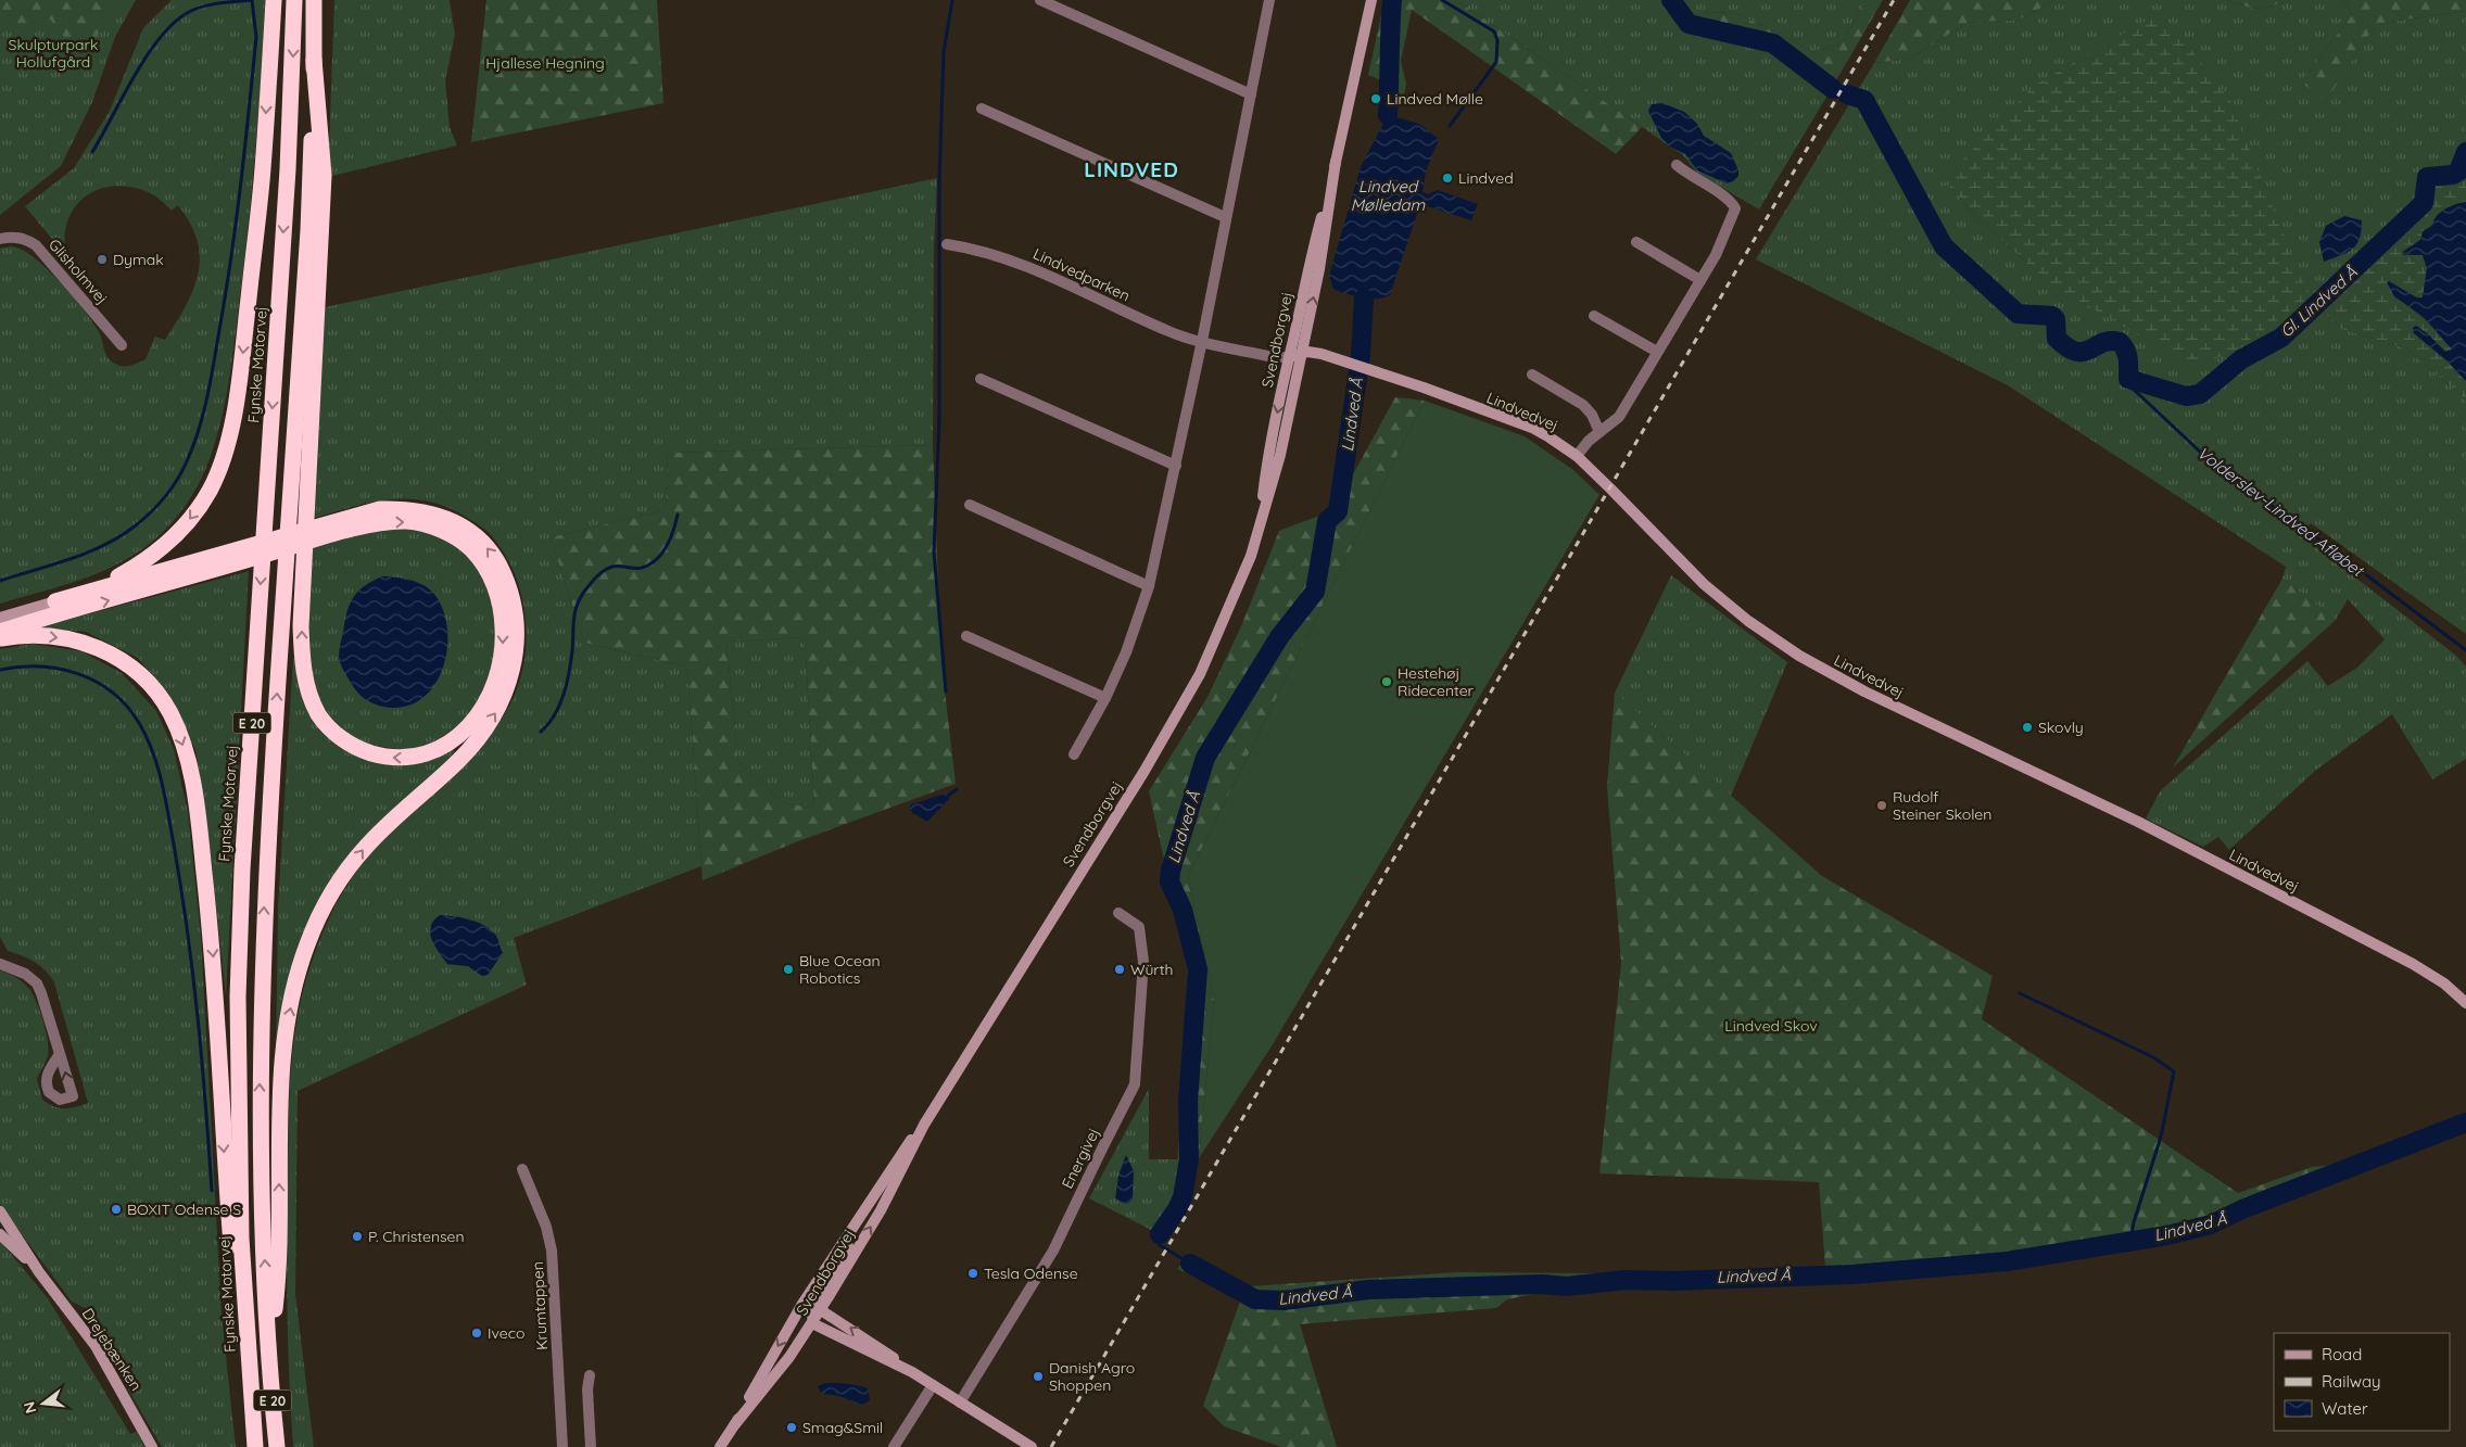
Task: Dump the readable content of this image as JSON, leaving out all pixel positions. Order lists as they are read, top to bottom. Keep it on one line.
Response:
{"streets":{"highway":["Fynske Motorvej","E 20"],"main road":["Svendborgvej","Lindvedvej","Drejebænken"],"street":["Glisholmvej","Lindvedparken","Energivej","Krumtappen"]},"crossings":[["Lindvedparken","Svendborgvej"],["Lindvedparken","Lindvedvej"],["Svendborgvej","Lindvedvej"]],"districts":["LINDVED"],"water":["Lindved Mølledam","Gl. Lindved Å","Lindved Å","Volderslev-Lindved Afløbet"],"parks":["Skulpturpark Hollufgård","Hjallese Hegning","Lindved Skov"],"places":["Lindved Mølle","Lindved","Dymak","Hestehøj Ridecenter","Skovly","Rudolf Steiner Skolen","Blue Ocean Robotics","Würth","BOXIT Odense S","P. Christensen","Tesla Odense","Iveco","Danish Agro Shoppen","Smag&Smil"],"legend":["Road","Railway","Water"],"north":"left"}
